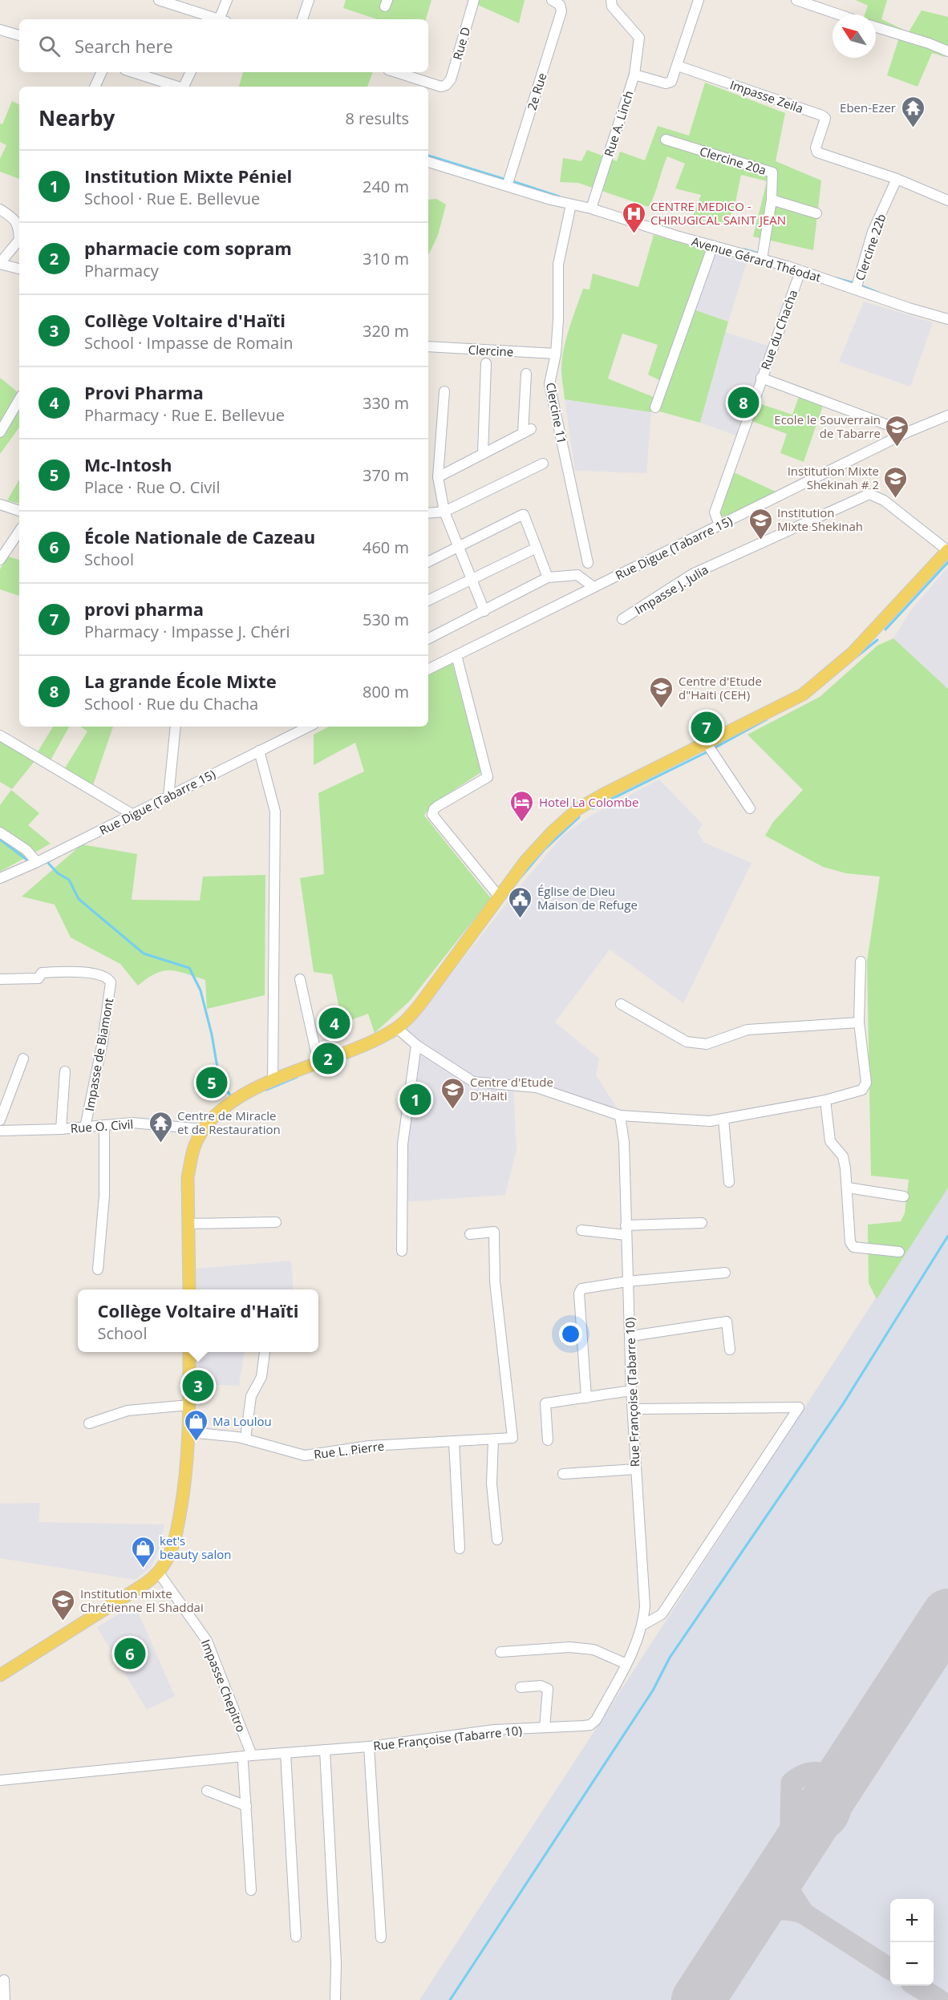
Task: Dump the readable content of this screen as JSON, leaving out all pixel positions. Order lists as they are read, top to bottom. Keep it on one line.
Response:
{"streets":{"street":["Rue D","2e Rue","Impasse Zeila","Rue A. Linch","Clercine 20a","Clercine 22b","Avenue Gérard Théodat","Rue du Chacha","Clercine","Clercine 11","Rue Digue (Tabarre 15)","Impasse J. Julia","Impasse de Biamont","Rue O. Civil","Rue Françoise (Tabarre 10)","Rue L. Pierre","Impasse Chepitro"]},"crossings":[["2e Rue","Avenue Gérard Théodat"],["Impasse Zeila","Rue A. Linch"],["Impasse Zeila","Clercine 22b"],["Rue A. Linch","Avenue Gérard Théodat"],["Clercine 20a","Avenue Gérard Théodat"],["Clercine 22b","Avenue Gérard Théodat"],["Avenue Gérard Théodat","Rue du Chacha"],["Avenue Gérard Théodat","Clercine 11"],["Rue du Chacha","Rue Digue (Tabarre 15)"],["Clercine","Clercine 11"],["Impasse de Biamont","Rue O. Civil"],["Rue Françoise (Tabarre 10)","Impasse Chepitro"]],"places":{"temple":["Eben-Ezer","Centre de Miracle et de Restauration"],"hospital":["CENTRE MEDICO - CHIRUGICAL SAINT JEAN"],"school or university":["Ecole le Souverrain de Tabarre","Institution Mixte Shekinah # 2","Institution Mixte Shekinah","Centre d'Etude d\"Haiti (CEH)","Centre d'Etude D'Haiti","Institution mixte Chrétienne El Shaddai"],"hotel":["Hotel La Colombe"],"public building":["Église de Dieu Maison de Refuge"],"shop":["Ma Loulou","ket's beauty salon"]},"north":"top left","page":{"search":"Search here","heading":["Nearby","8 results"],"list":[{"mark":"1","name":"Institution Mixte Péniel","note":"School · Rue E. Bellevue","value":"240 m"},{"mark":"2","name":"pharmacie com sopram","note":"Pharmacy","value":"310 m"},{"mark":"3","name":"Collège Voltaire d'Haïti","note":"School · Impasse de Romain","value":"320 m"},{"mark":"4","name":"Provi Pharma","note":"Pharmacy · Rue E. Bellevue","value":"330 m"},{"mark":"5","name":"Mc-Intosh","note":"Place · Rue O. Civil","value":"370 m"},{"mark":"6","name":"École Nationale de Cazeau","note":"School","value":"460 m"},{"mark":"7","name":"provi pharma","note":"Pharmacy · Impasse J. Chéri","value":"530 m"},{"mark":"8","name":"La grande École Mixte","note":"School · Rue du Chacha","value":"800 m"}],"pins":["8","7","4","2","5","1","3","6"],"popup":["Collège Voltaire d'Haïti","School"],"map_buttons":["+","−"]}}
